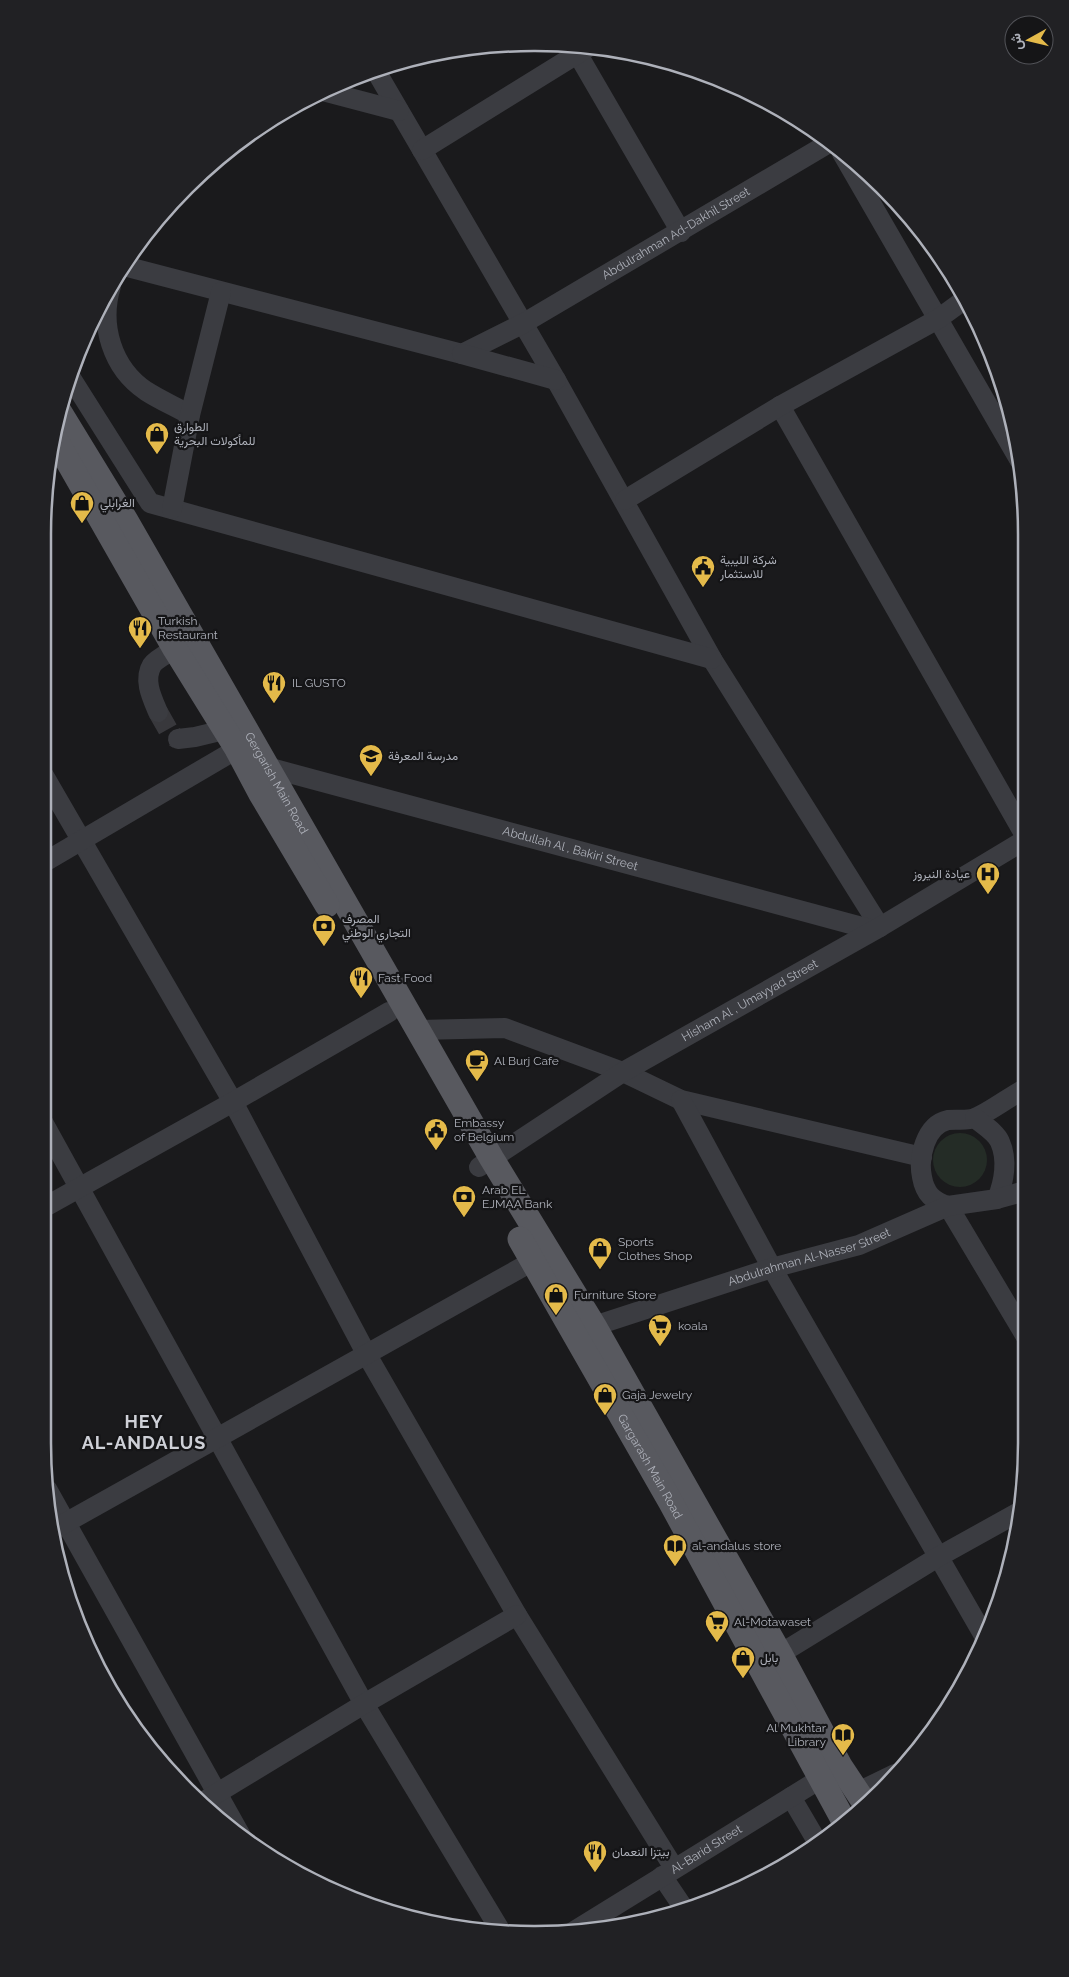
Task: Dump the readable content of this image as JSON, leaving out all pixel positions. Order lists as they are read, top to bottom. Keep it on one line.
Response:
{"streets":{"main road":["Gergarish Main Road","Gargarash Main Road"],"street":["Abdulrahman Ad-Dakhil Street","Abdullah Al , Bakiri Street","Hisham Al , Umayyad Street","Abdulrahman Al-Nasser Street","Al-Barid Street"]},"crossings":[["Gergarish Main Road","Abdullah Al , Bakiri Street"],["Gergarish Main Road","Hisham Al , Umayyad Street"],["Gergarish Main Road","Gargarash Main Road"],["Abdullah Al , Bakiri Street","Hisham Al , Umayyad Street"],["Hisham Al , Umayyad Street","Gargarash Main Road"],["Abdulrahman Al-Nasser Street","Gargarash Main Road"],["Gargarash Main Road","Al-Barid Street"]],"districts":["HEY AL-ANDALUS"],"places":{"shop":["الطوارق للمأكولات البحرية","الغرابلي","Sports Clothes Shop","Furniture Store","Gaja Jewelry","بابل"],"public building":["شركة الليبية للاستثمار","Embassy of Belgium"],"restaurant":["Turkish Restaurant","IL GUSTO","Fast Food","بيتزا النعمان"],"school or university":["مدرسة المعرفة"],"hospital":["عيادة النيروز"],"bank":["المصرف التجاري الوطني","Arab EL EJMAA Bank"],"cafe":["Al Burj Cafe"],"supermarket":["koala","Al-Motawaset"],"library":["al-andalus store","Al Mukhtar Library"]},"north":"left"}
